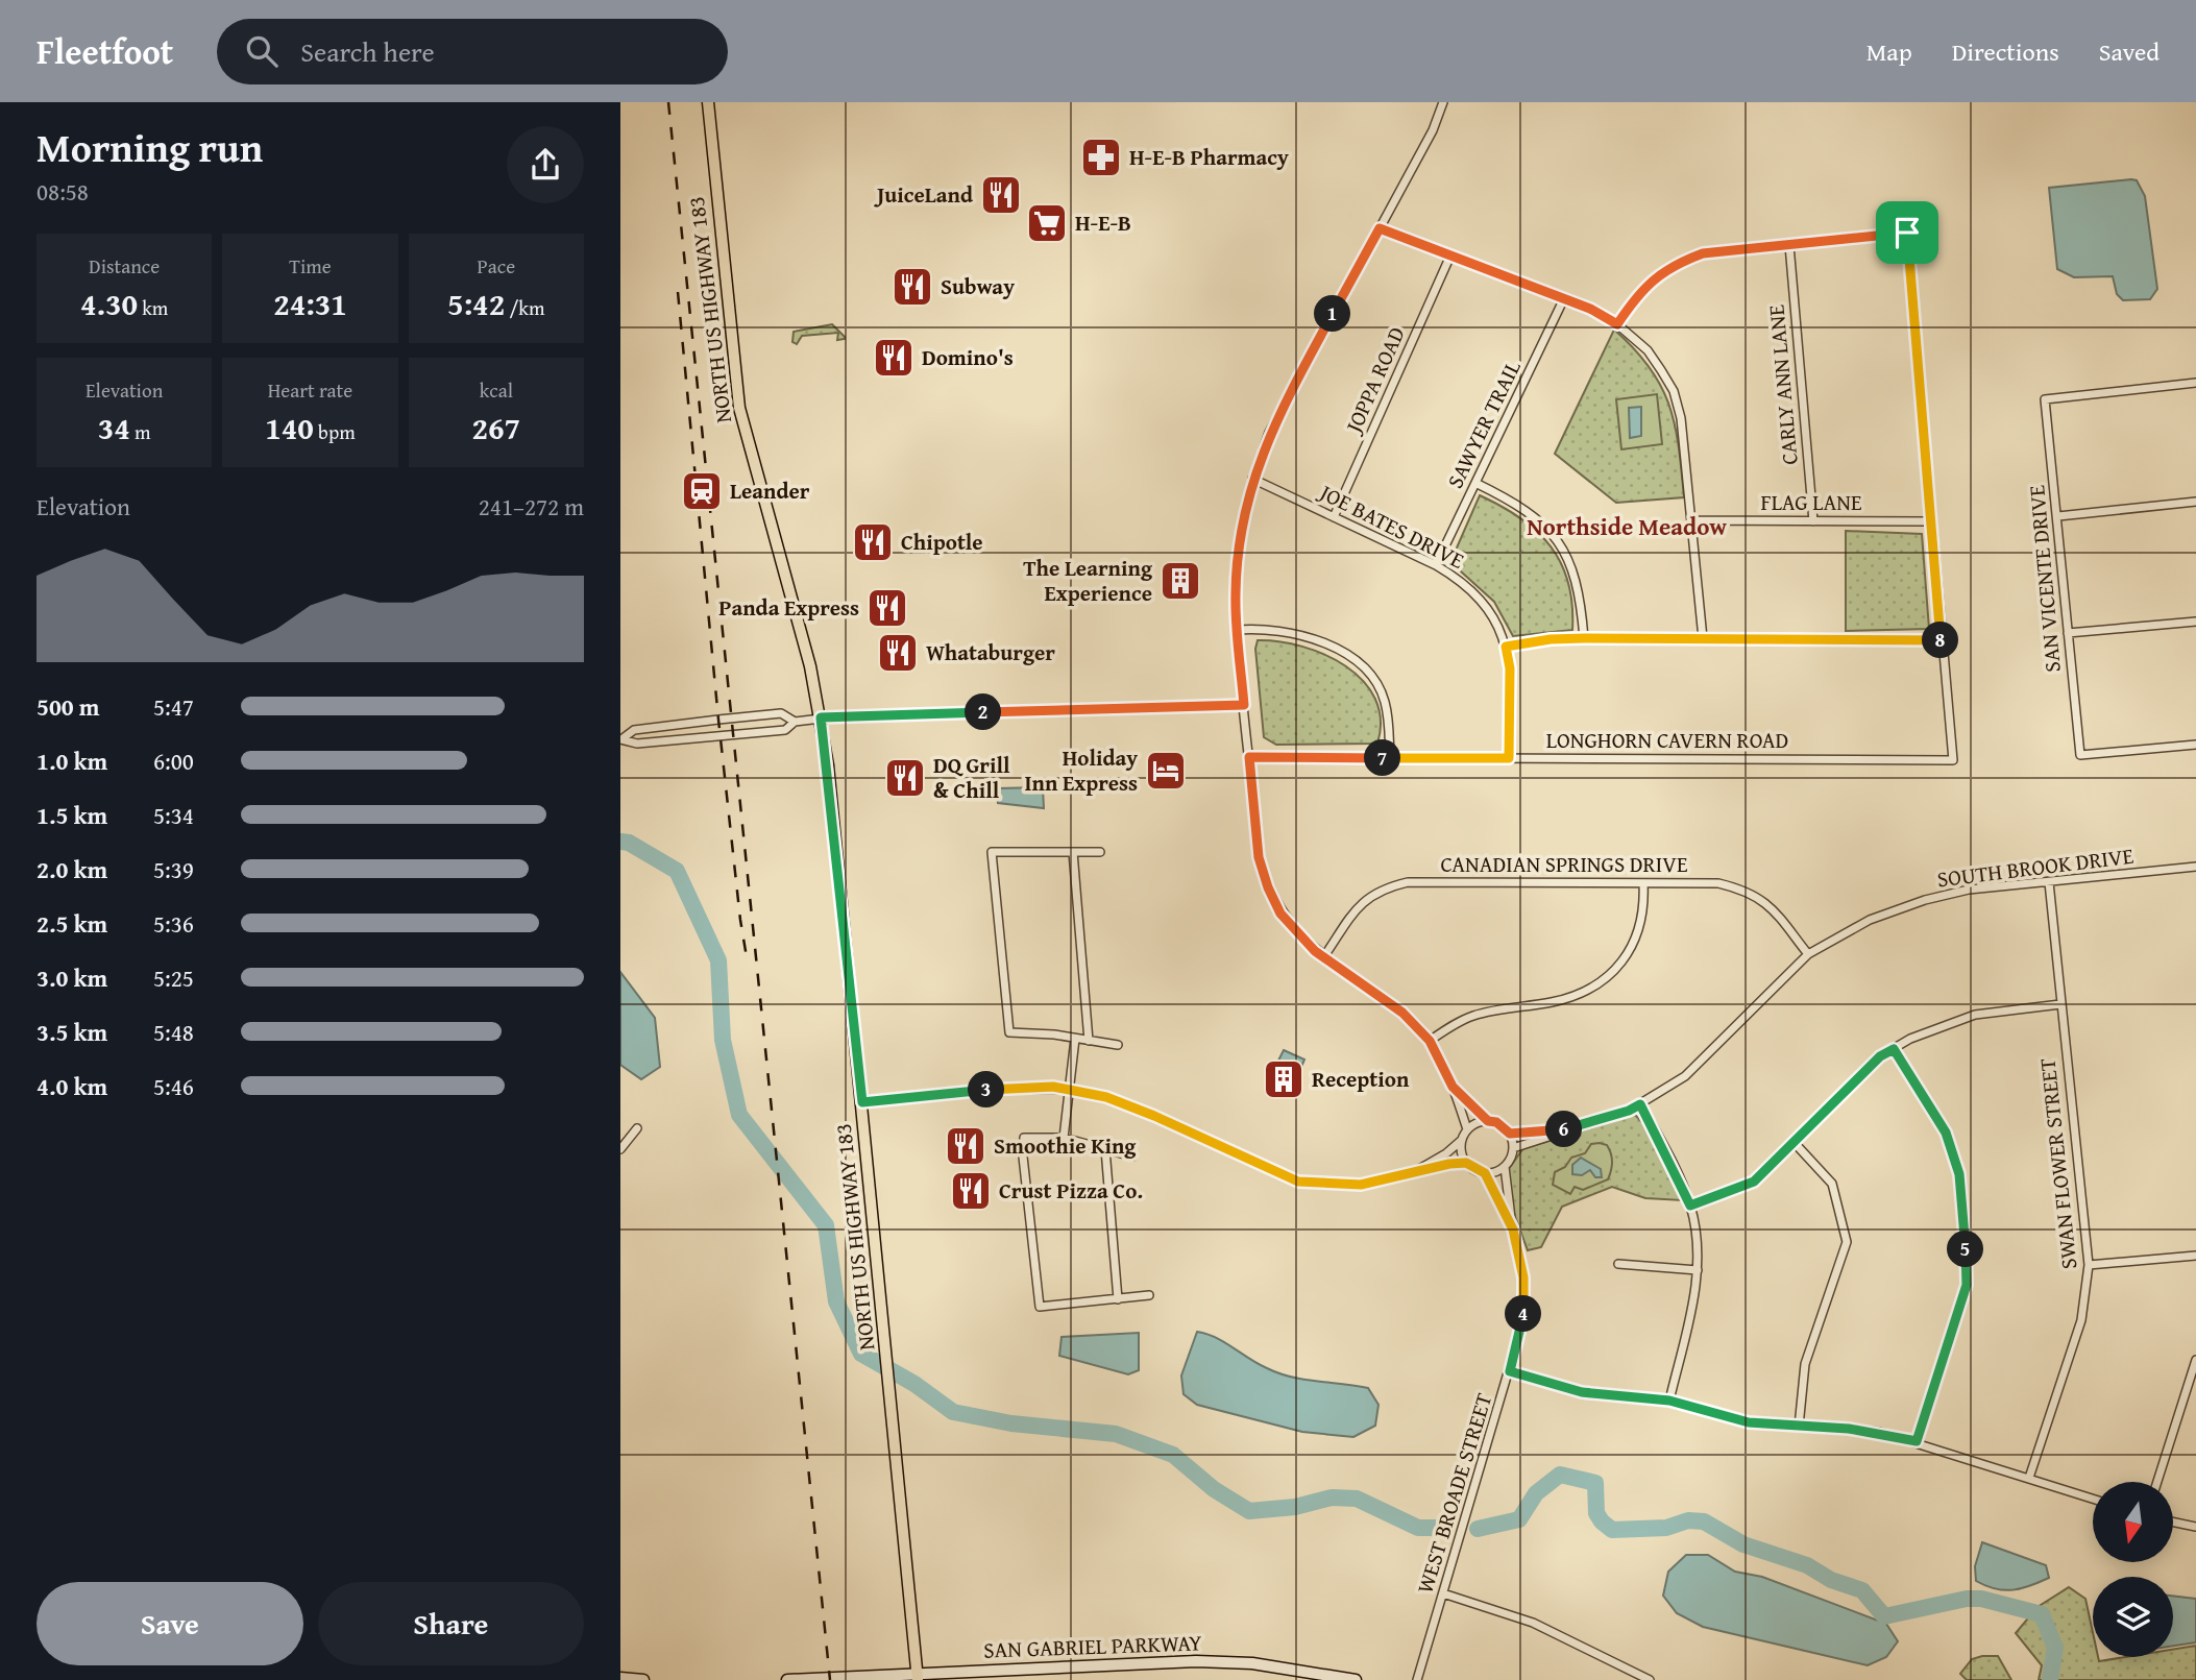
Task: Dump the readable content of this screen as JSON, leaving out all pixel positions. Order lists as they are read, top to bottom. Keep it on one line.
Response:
{"streets":{"main road":["NORTH US HIGHWAY 183"],"street":["JOPPA ROAD","CARLY ANN LANE","SAWYER TRAIL","FLAG LANE","JOE BATES DRIVE","SAN VICENTE DRIVE","LONGHORN CAVERN ROAD","CANADIAN SPRINGS DRIVE","SOUTH BROOK DRIVE","SWAN FLOWER STREET","WEST BROADE STREET","SAN GABRIEL PARKWAY"]},"crossings":[["NORTH US HIGHWAY 183","SAN GABRIEL PARKWAY"],["JOPPA ROAD","JOE BATES DRIVE"],["CARLY ANN LANE","FLAG LANE"],["SAWYER TRAIL","JOE BATES DRIVE"],["JOE BATES DRIVE","LONGHORN CAVERN ROAD"],["CANADIAN SPRINGS DRIVE","SOUTH BROOK DRIVE"],["SOUTH BROOK DRIVE","SWAN FLOWER STREET"],["SOUTH BROOK DRIVE","WEST BROADE STREET"]],"districts":["Northside Meadow"],"places":{"pharmacy":["H-E-B Pharmacy"],"restaurant":["JuiceLand","Subway","Domino's","Chipotle","Panda Express","Whataburger","DQ Grill & Chill","Smoothie King","Crust Pizza Co."],"supermarket":["H-E-B"],"station":["Leander"],"building":["The Learning Experience","Reception"],"hotel":["Holiday Inn Express"]},"north":"bottom","page":{"header":"Fleetfoot","search":"Search here","nav":["Map","Directions","Saved"],"heading":["Morning run","08:58"],"stats":[["Distance","4.30 km"],["Time","24:31"],["Pace","5:42 /km"],["Elevation","34 m"],["Heart rate","140 bpm"],["kcal","267"]],"pins":["1","8","2","7","3","6","5","4"],"chart":["Elevation","241–272 m"],"list":[{"name":"500 m","note":"5:47"},{"name":"1.0 km","note":"6:00"},{"name":"1.5 km","note":"5:34"},{"name":"2.0 km","note":"5:39"},{"name":"2.5 km","note":"5:36"},{"name":"3.0 km","note":"5:25"},{"name":"3.5 km","note":"5:48"},{"name":"4.0 km","note":"5:46"}],"buttons":["Save","Share"]}}
